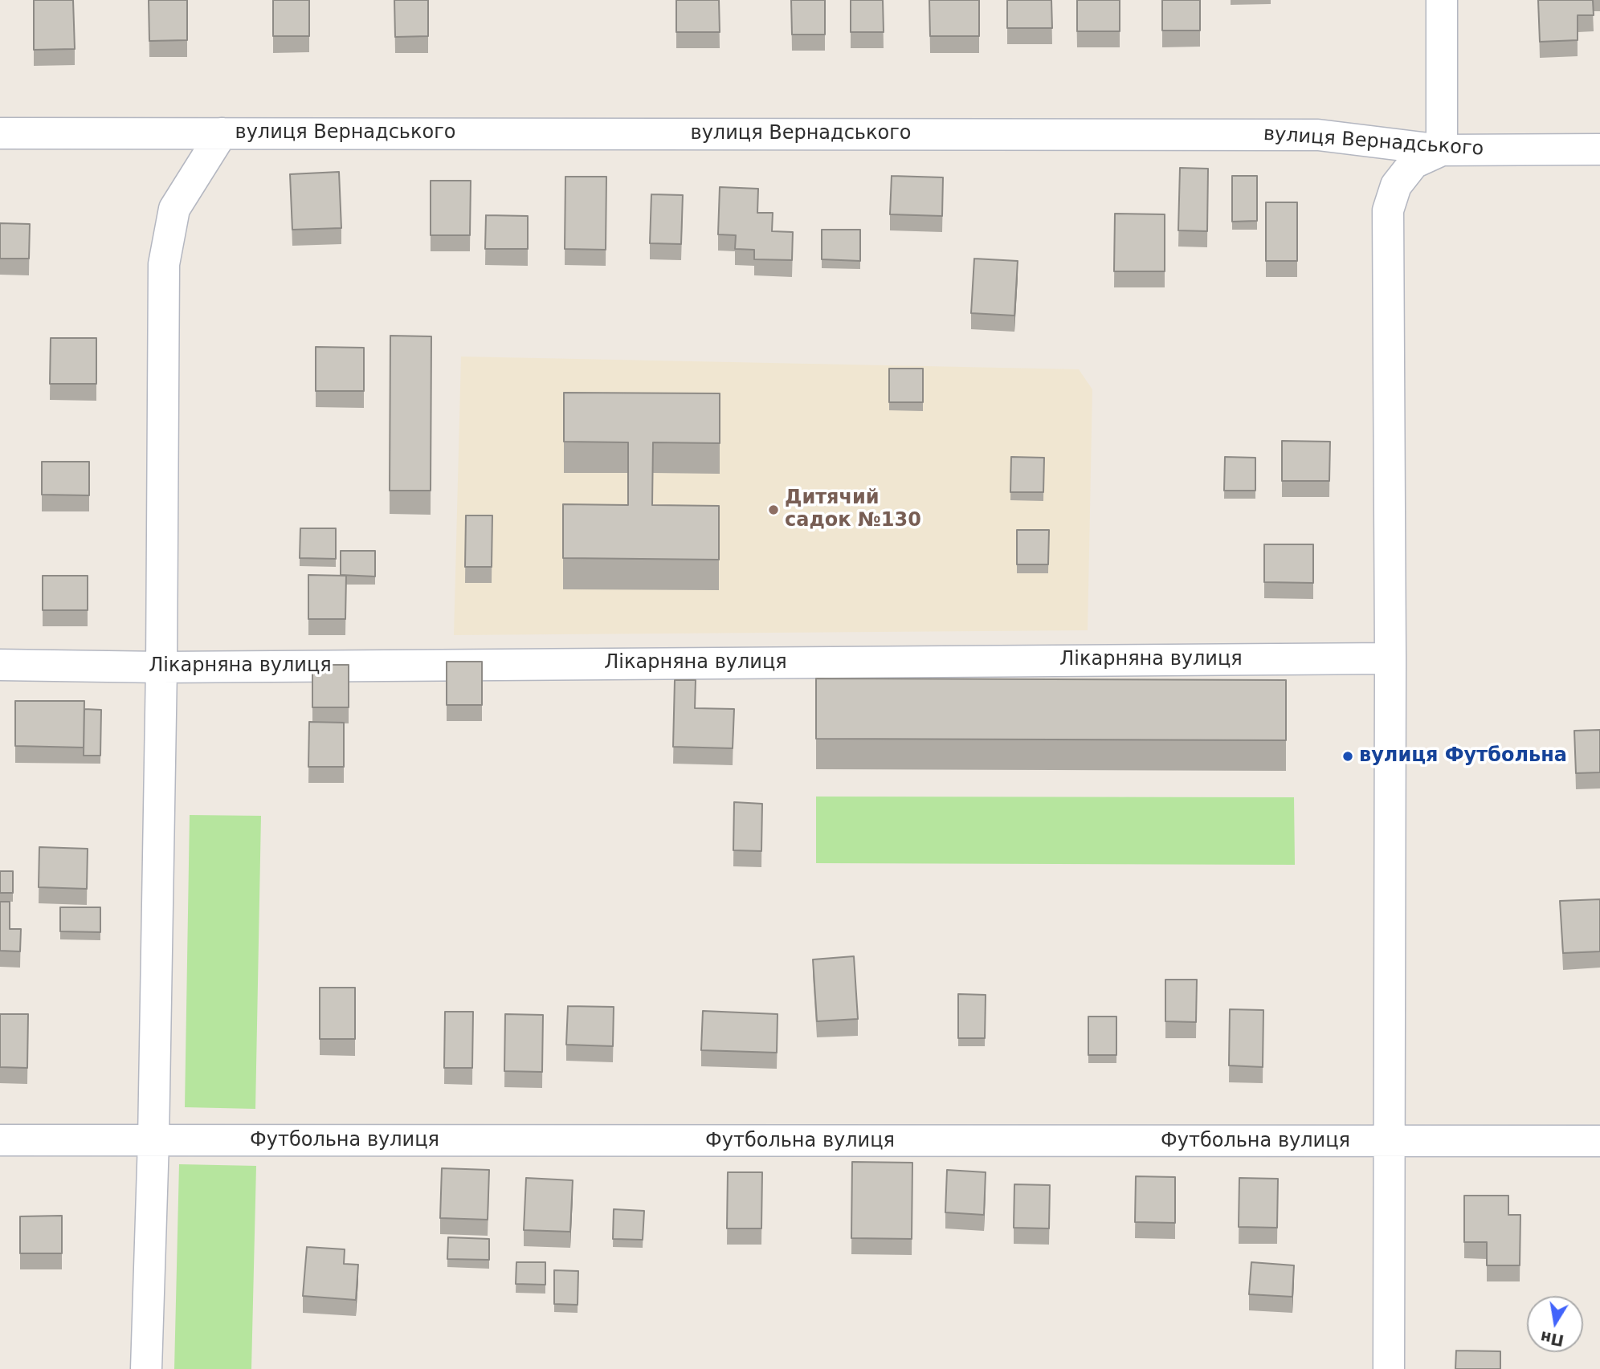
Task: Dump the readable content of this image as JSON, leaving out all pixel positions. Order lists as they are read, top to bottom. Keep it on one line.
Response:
{"streets":{"street":["вулиця Вернадського","Лікарняна вулиця","Футбольна вулиця"]},"places":["Дитячий садок №130","вулиця Футбольна"],"north":"bottom"}
